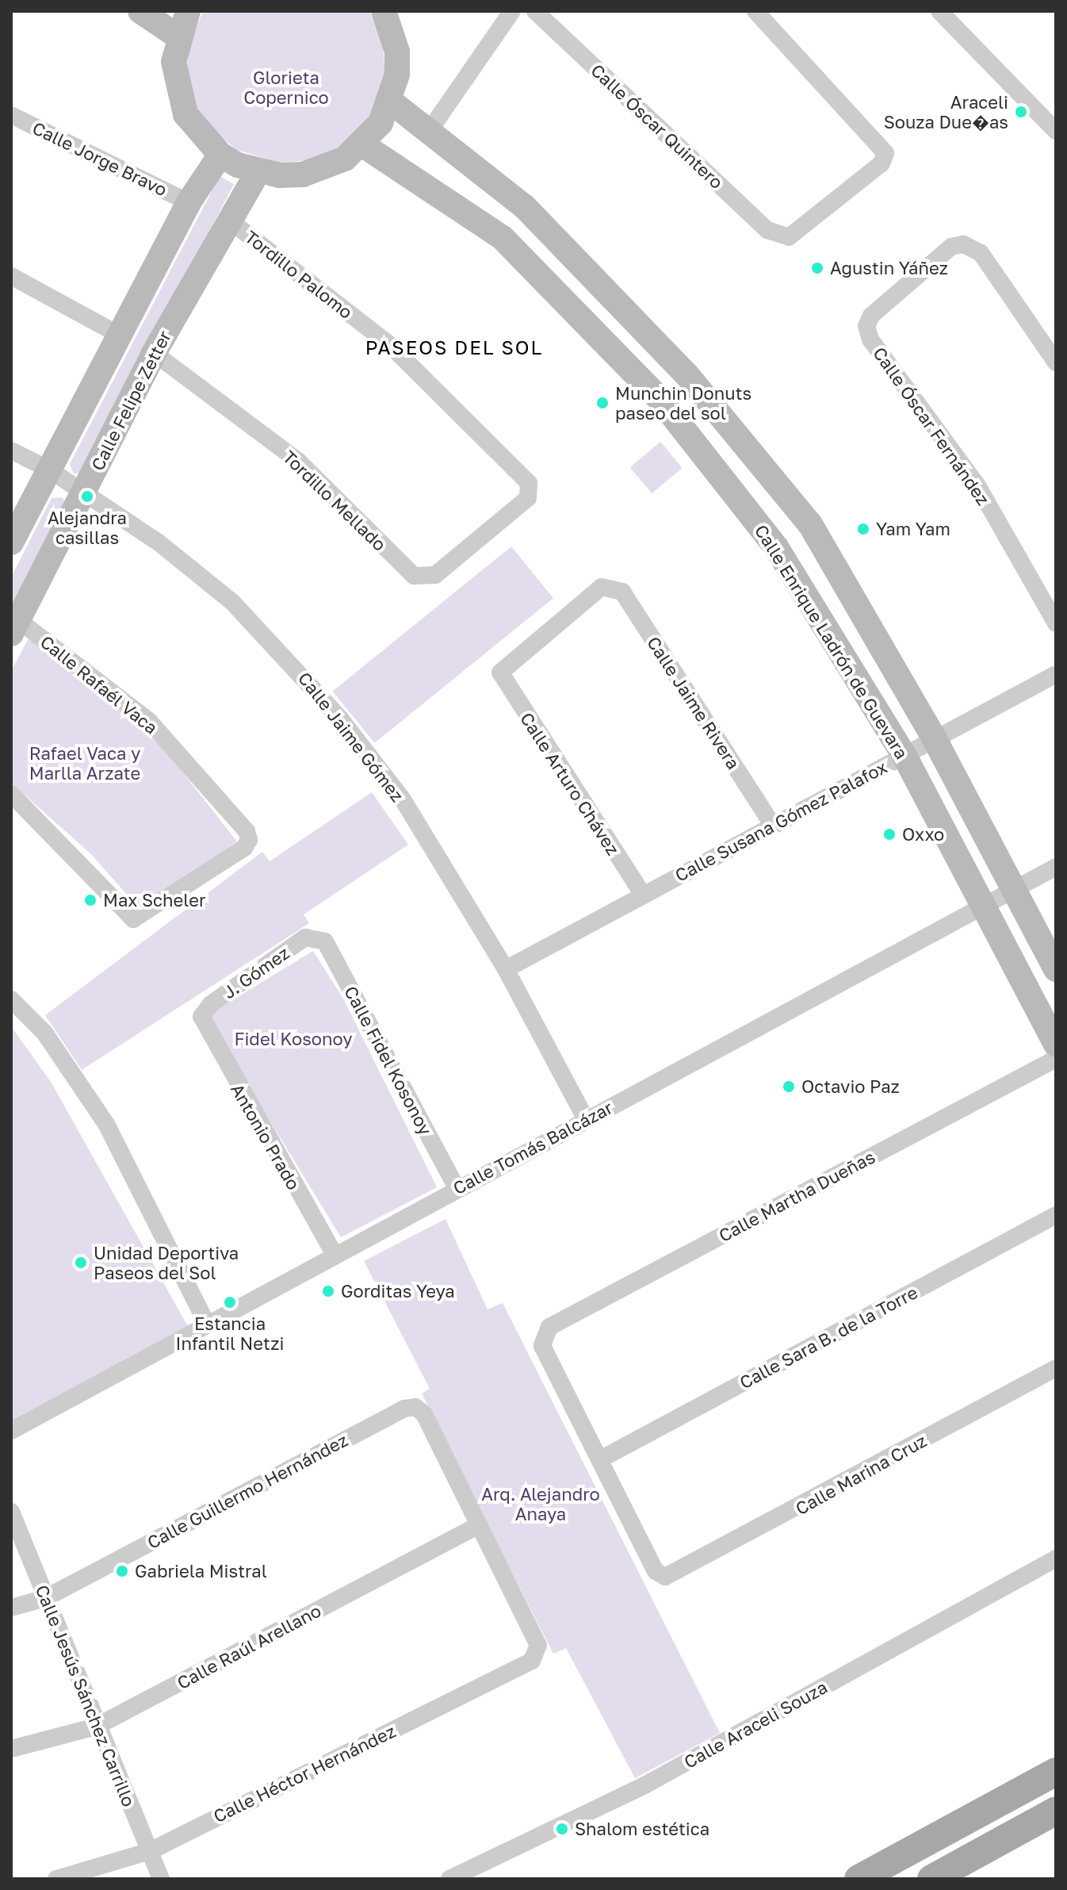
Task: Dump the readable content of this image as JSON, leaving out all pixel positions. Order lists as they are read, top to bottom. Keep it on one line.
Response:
{"streets":{"street":["Calle Óscar Quintero","Calle Jorge Bravo","Tordillo Palomo","Calle Felipe Zetter","Calle Óscar Fernández","Tordillo Mellado","Calle Enrique Ladrón de Guevara","Calle Rafaél Vaca","Calle Jaime Rivera","Calle Jaime Gómez","Calle Arturo Chávez","Calle Susana Gómez Palafox","J. Gómez","Calle Fidel Kosonoy","Antonio Prado","Calle Tomás Balcázar","Calle Martha Dueñas","Calle Sara B. de la Torre","Calle Marina Cruz","Calle Guillermo Hernández","Calle Raúl Arellano","Calle Jesús Sánchez Carrillo","Calle Araceli Souza","Calle Héctor Hernández"]},"crossings":[["Tordillo Palomo","Calle Felipe Zetter"],["Tordillo Palomo","Tordillo Mellado"],["Calle Felipe Zetter","Tordillo Mellado"],["Calle Felipe Zetter","Calle Rafaél Vaca"],["Calle Felipe Zetter","Calle Jaime Gómez"],["Calle Enrique Ladrón de Guevara","Calle Susana Gómez Palafox"],["Calle Enrique Ladrón de Guevara","Calle Tomás Balcázar"],["Calle Jaime Rivera","Calle Arturo Chávez"],["Calle Jaime Rivera","Calle Susana Gómez Palafox"],["Calle Jaime Gómez","Calle Susana Gómez Palafox"],["Calle Jaime Gómez","Calle Tomás Balcázar"],["Calle Arturo Chávez","Calle Susana Gómez Palafox"],["J. Gómez","Calle Fidel Kosonoy"],["J. Gómez","Antonio Prado"],["Calle Fidel Kosonoy","Calle Tomás Balcázar"],["Antonio Prado","Calle Tomás Balcázar"],["Calle Martha Dueñas","Calle Sara B. de la Torre"],["Calle Martha Dueñas","Calle Marina Cruz"],["Calle Sara B. de la Torre","Calle Marina Cruz"],["Calle Guillermo Hernández","Calle Raúl Arellano"],["Calle Guillermo Hernández","Calle Jesús Sánchez Carrillo"],["Calle Guillermo Hernández","Calle Héctor Hernández"],["Calle Raúl Arellano","Calle Jesús Sánchez Carrillo"],["Calle Raúl Arellano","Calle Héctor Hernández"],["Calle Jesús Sánchez Carrillo","Calle Héctor Hernández"]],"districts":["PASEOS DEL SOL"],"parks":["Glorieta Copernico","Rafael Vaca y Marlla Arzate","Fidel Kosonoy","Arq. Alejandro Anaya"],"places":["Araceli Souza Due�as","Agustin Yáñez","Munchin Donuts paseo del sol","Alejandra casillas","Yam Yam","Oxxo","Max Scheler","Octavio Paz","Unidad Deportiva Paseos del Sol","Gorditas Yeya","Estancia Infantil Netzi","Gabriela Mistral","Shalom estética"]}
